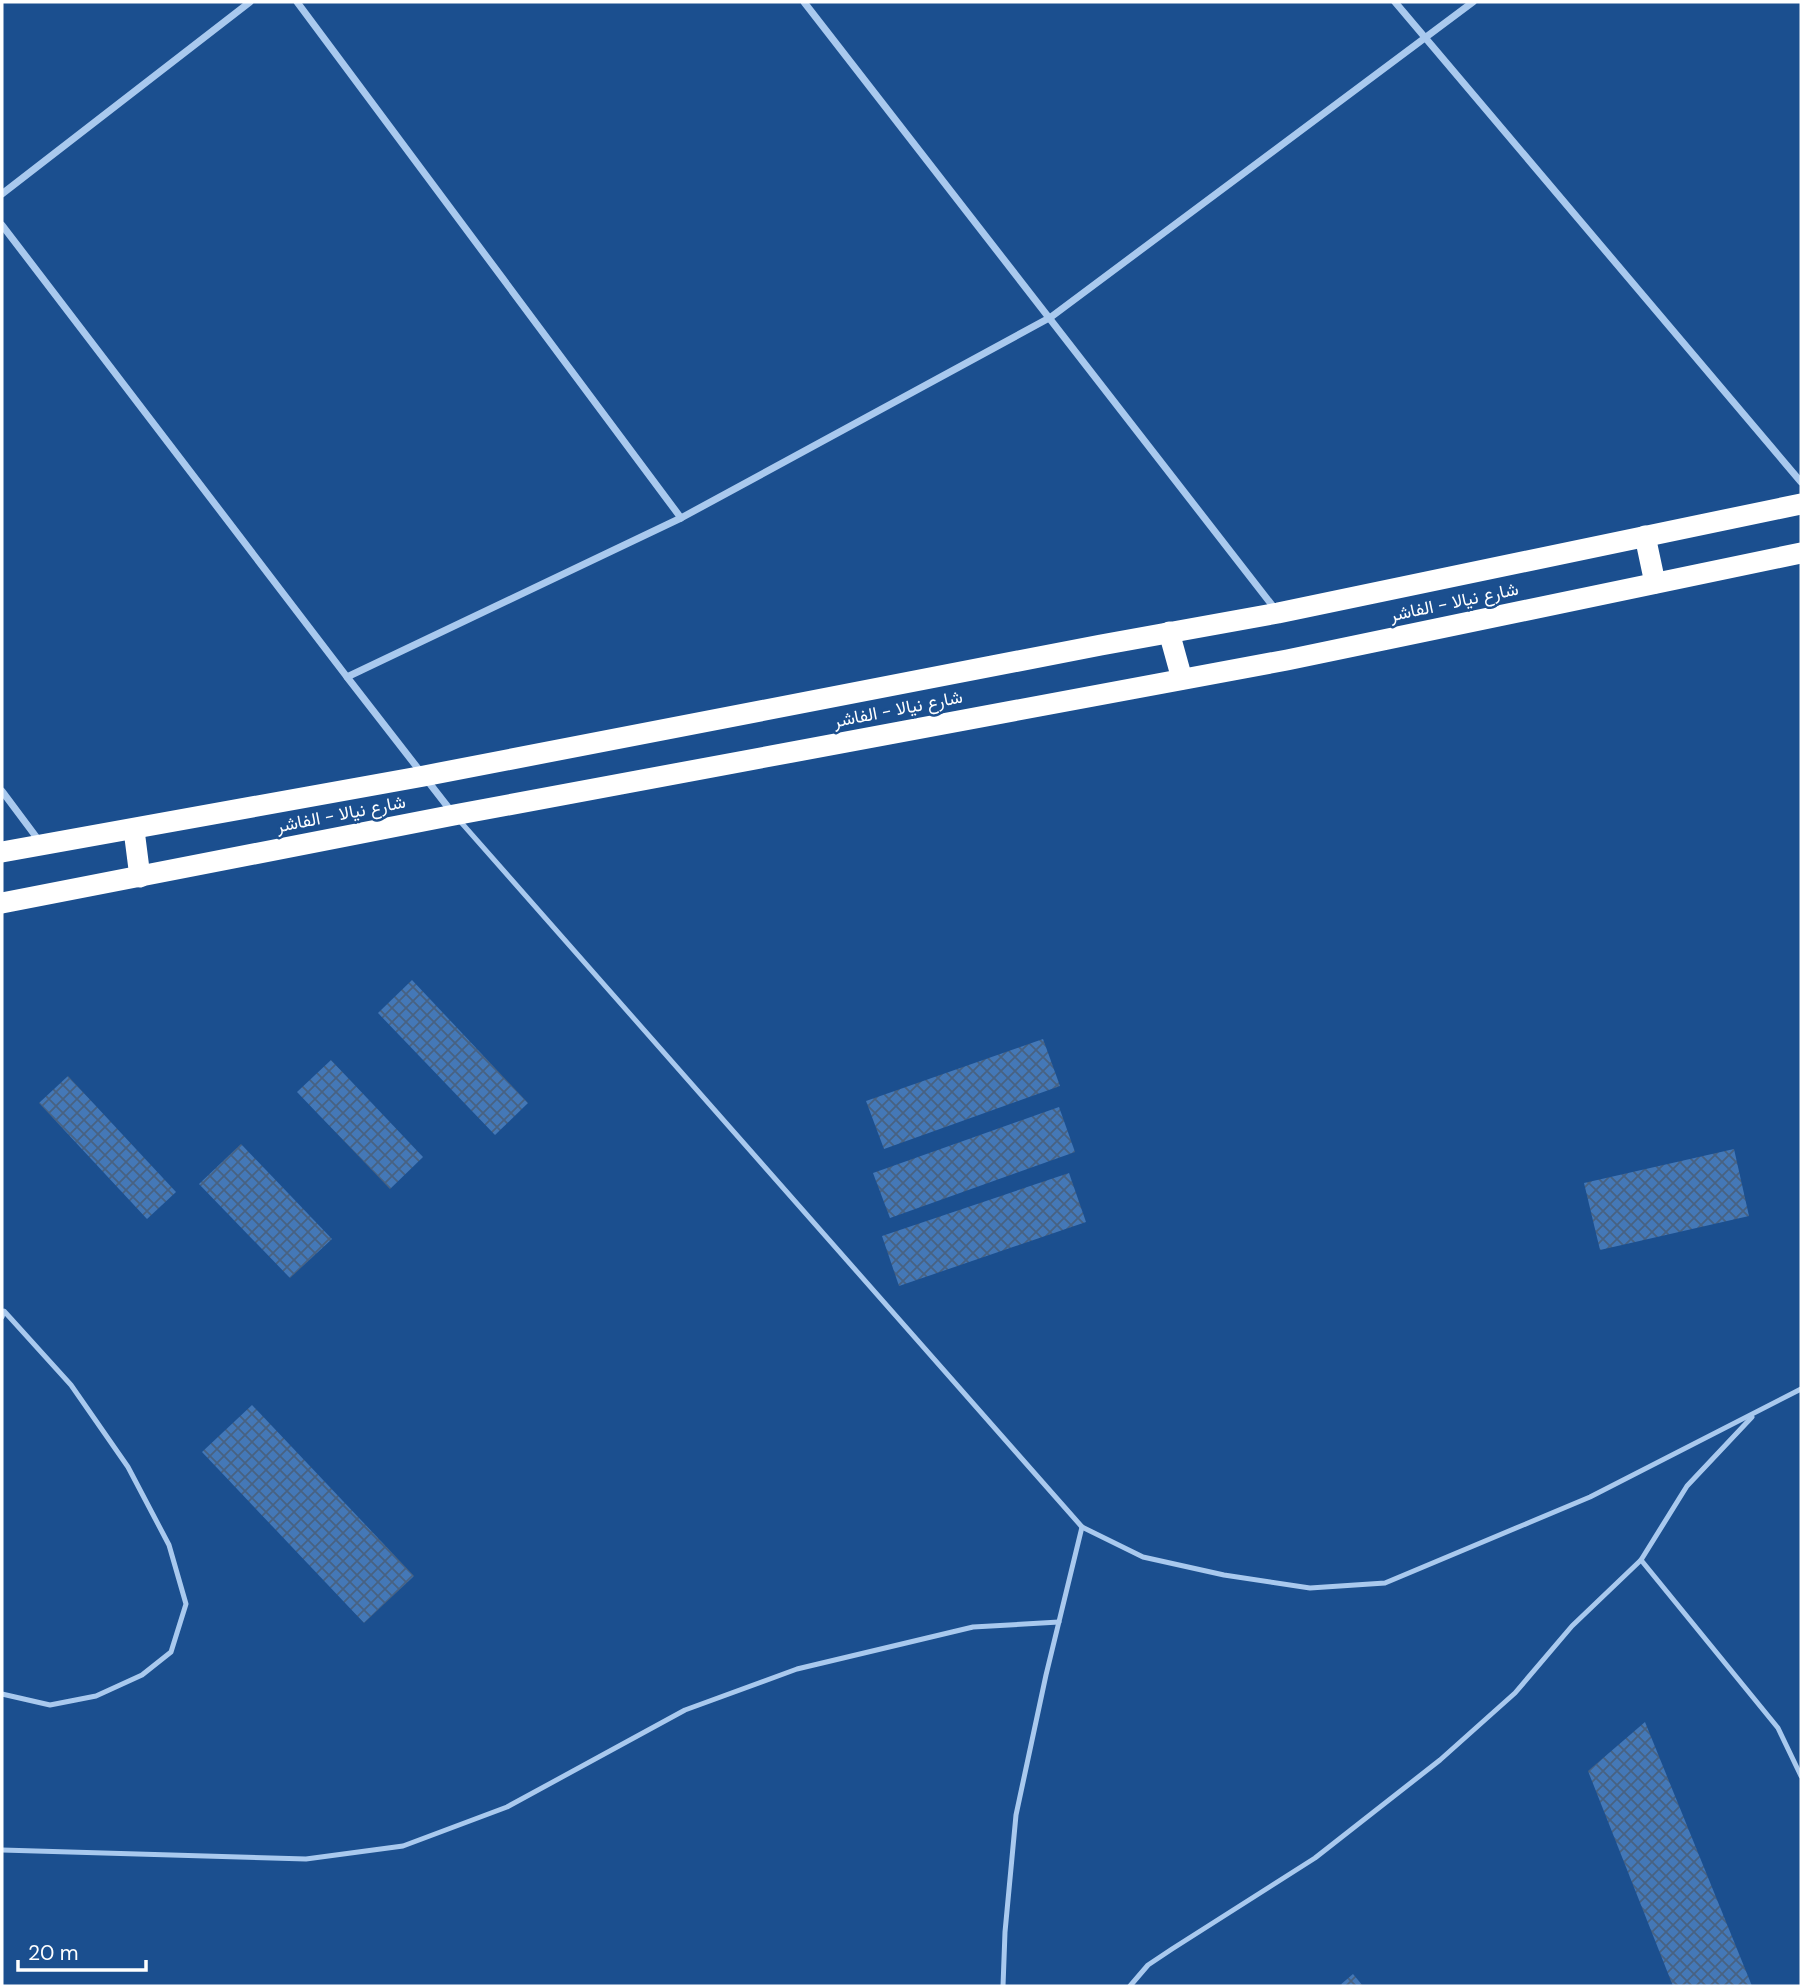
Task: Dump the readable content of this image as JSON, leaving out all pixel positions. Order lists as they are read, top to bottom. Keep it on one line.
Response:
{"streets":{"highway":["شارع نيالا - الفاشر"]},"scale_bar":"20 m"}
